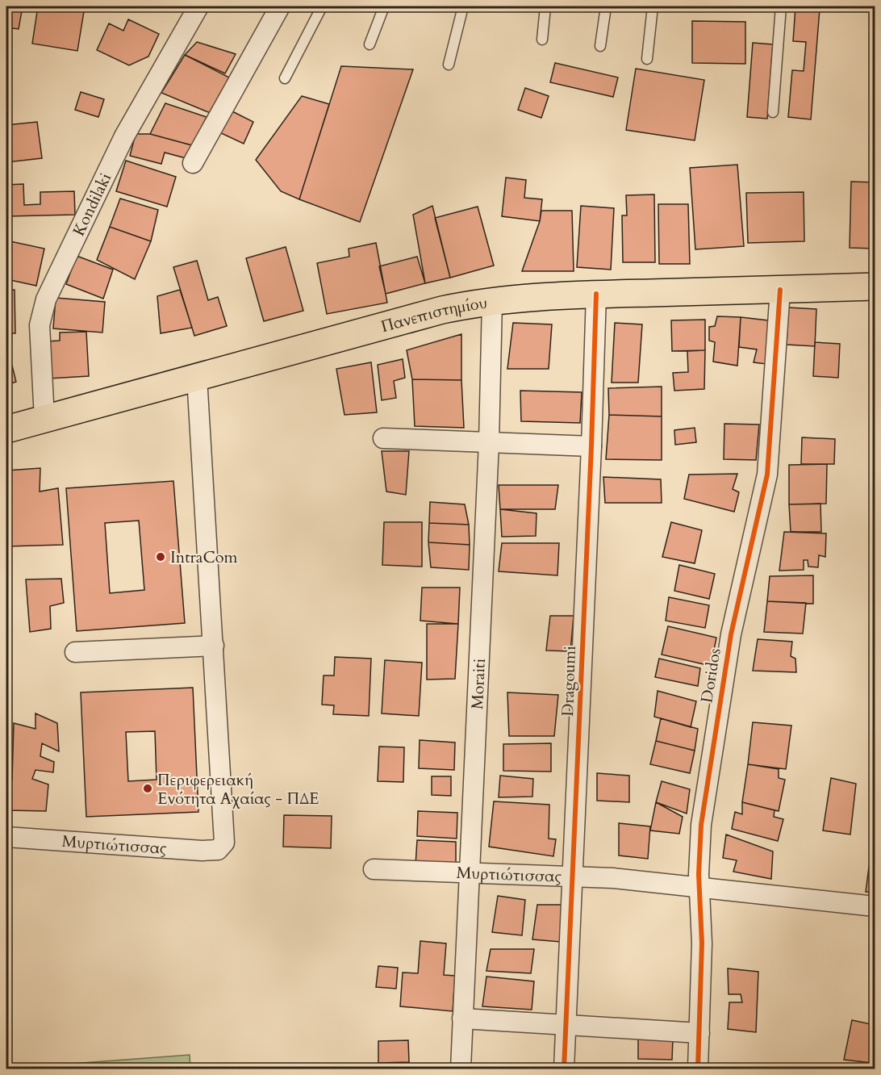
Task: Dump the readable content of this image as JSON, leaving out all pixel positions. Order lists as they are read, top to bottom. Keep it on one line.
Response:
{"streets":{"main road":["Πανεπιστημίου"],"street":["Kondilaki","Doridos","Dragoumi","Moraiti","Μυρτιώτισσας"]},"crossings":[["Kondilaki","Πανεπιστημίου"],["Πανεπιστημίου","Doridos"],["Πανεπιστημίου","Dragoumi"],["Πανεπιστημίου","Moraiti"],["Doridos","Μυρτιώτισσας"],["Dragoumi","Μυρτιώτισσας"],["Moraiti","Μυρτιώτισσας"]],"places":["IntraCom","Περιφερειακή Ενότητα Αχαίας - ΠΔΕ"]}
